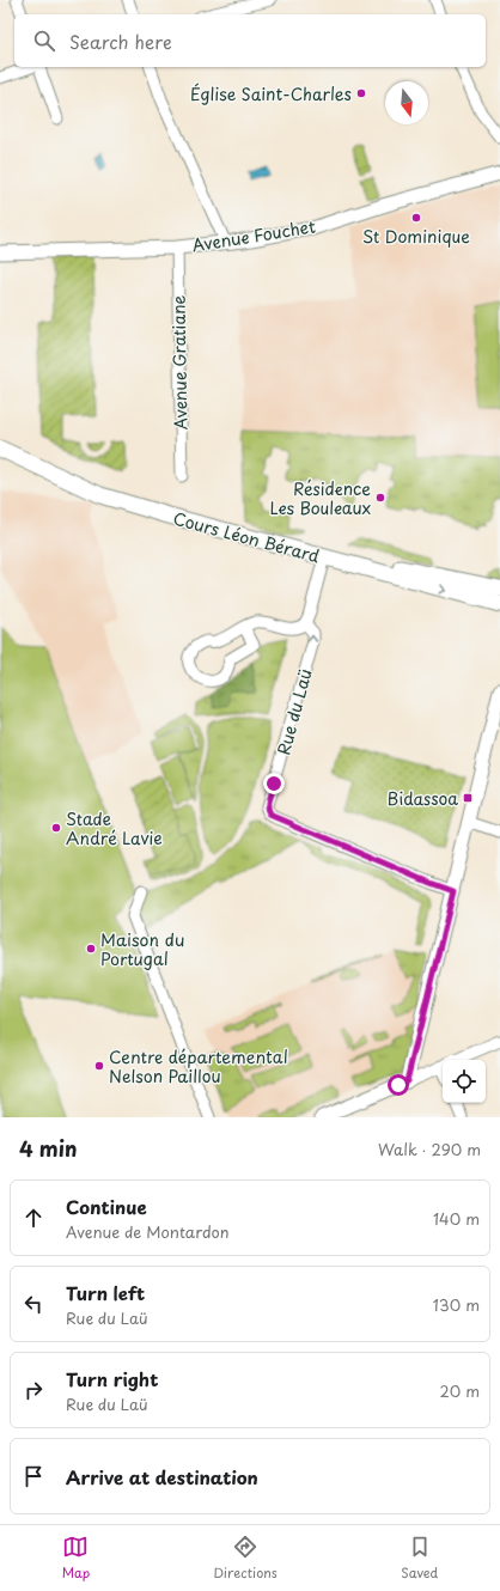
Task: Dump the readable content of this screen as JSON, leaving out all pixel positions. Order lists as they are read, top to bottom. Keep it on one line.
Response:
{"streets":{"main road":["Cours Léon Bérard"],"street":["Avenue Fouchet","Avenue Gratiane","Rue du Laü"]},"crossings":[["Avenue Fouchet","Avenue Gratiane"]],"places":{"other":["Église Saint-Charles","St Dominique","Résidence Les Bouleaux","Stade André Lavie","Maison du Portugal","Centre départemental Nelson Paillou"],"transit":["Bidassoa"]},"north":"bottom","page":{"search":"Search here","heading":["4 min","Walk · 290 m"],"list":[["Continue","Avenue de Montardon","140 m"],["Turn left","Rue du Laü","130 m"],["Turn right","Rue du Laü","20 m"],"Arrive at destination"],"nav":["Map","Directions","Saved"]}}
